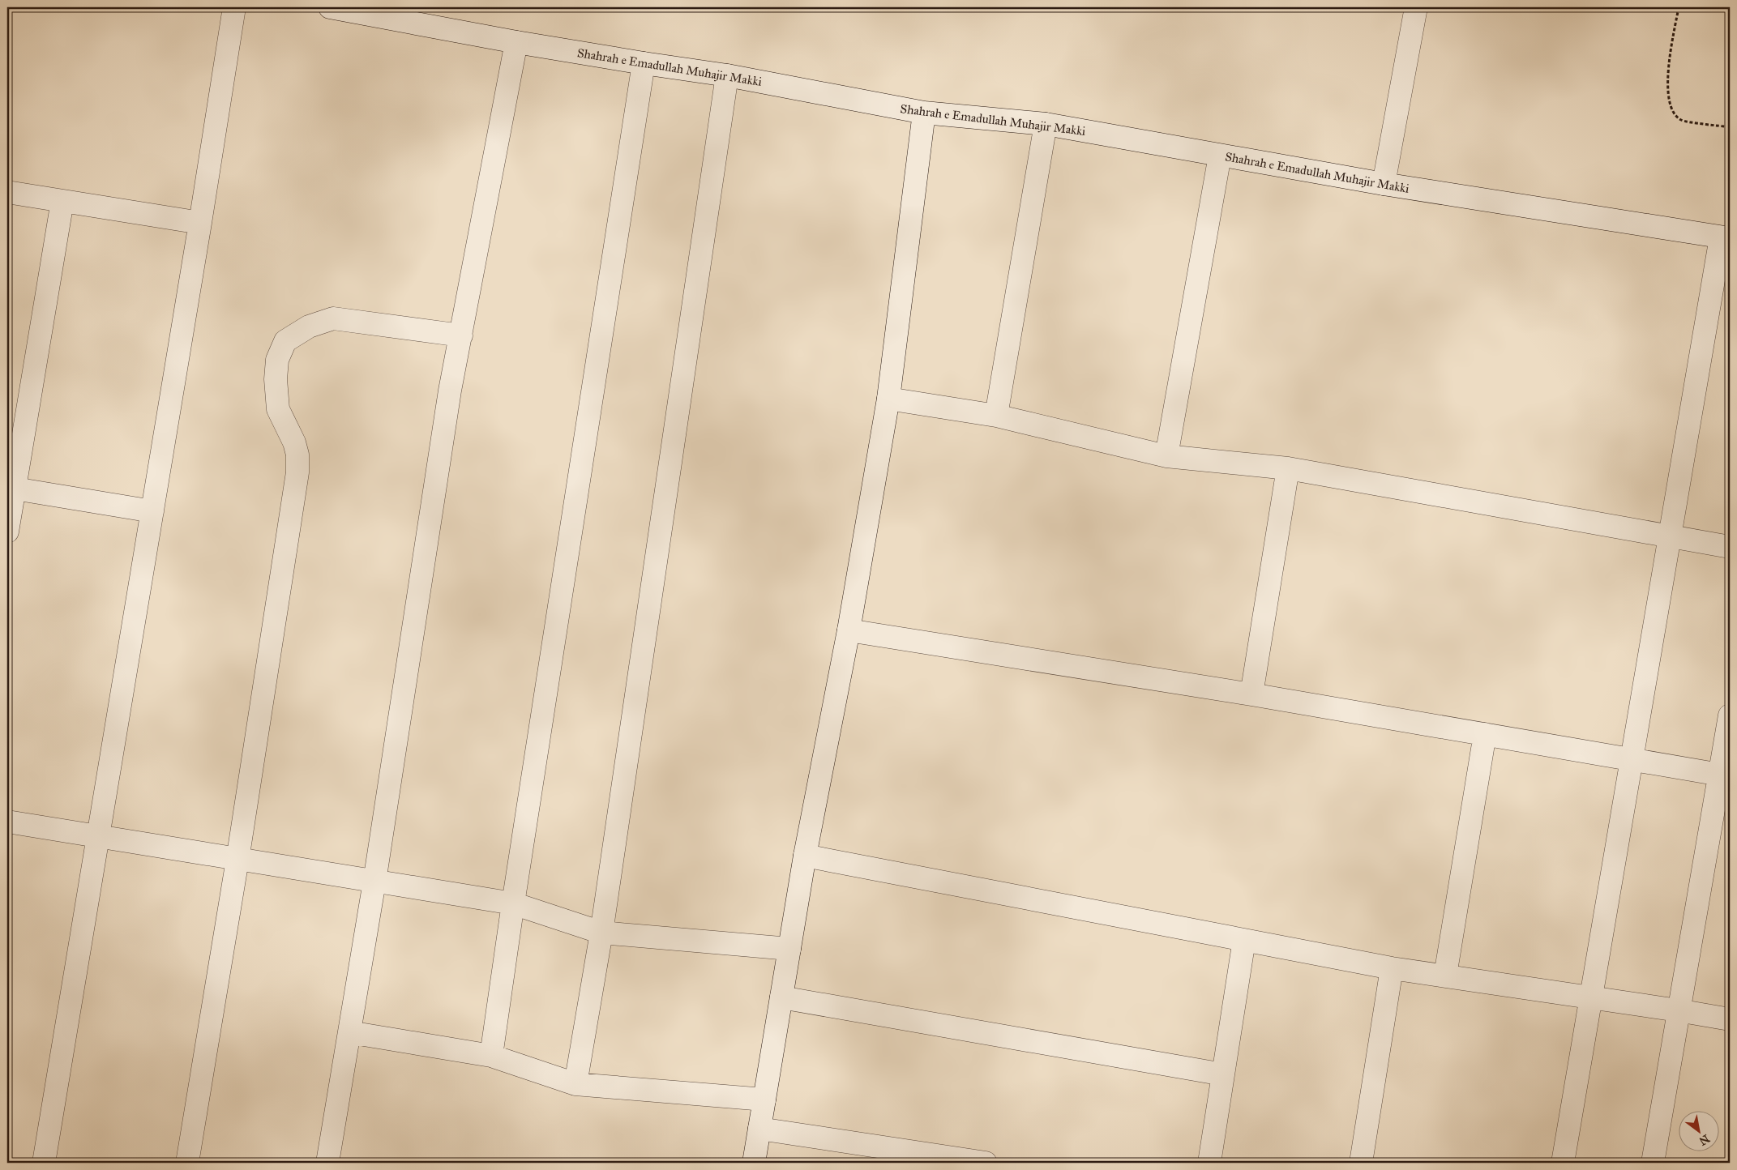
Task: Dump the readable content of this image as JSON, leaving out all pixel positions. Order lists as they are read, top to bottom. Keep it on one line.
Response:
{"streets":{"street":["Shahrah e Emadullah Muhajir Makki"]},"north":"bottom right"}
